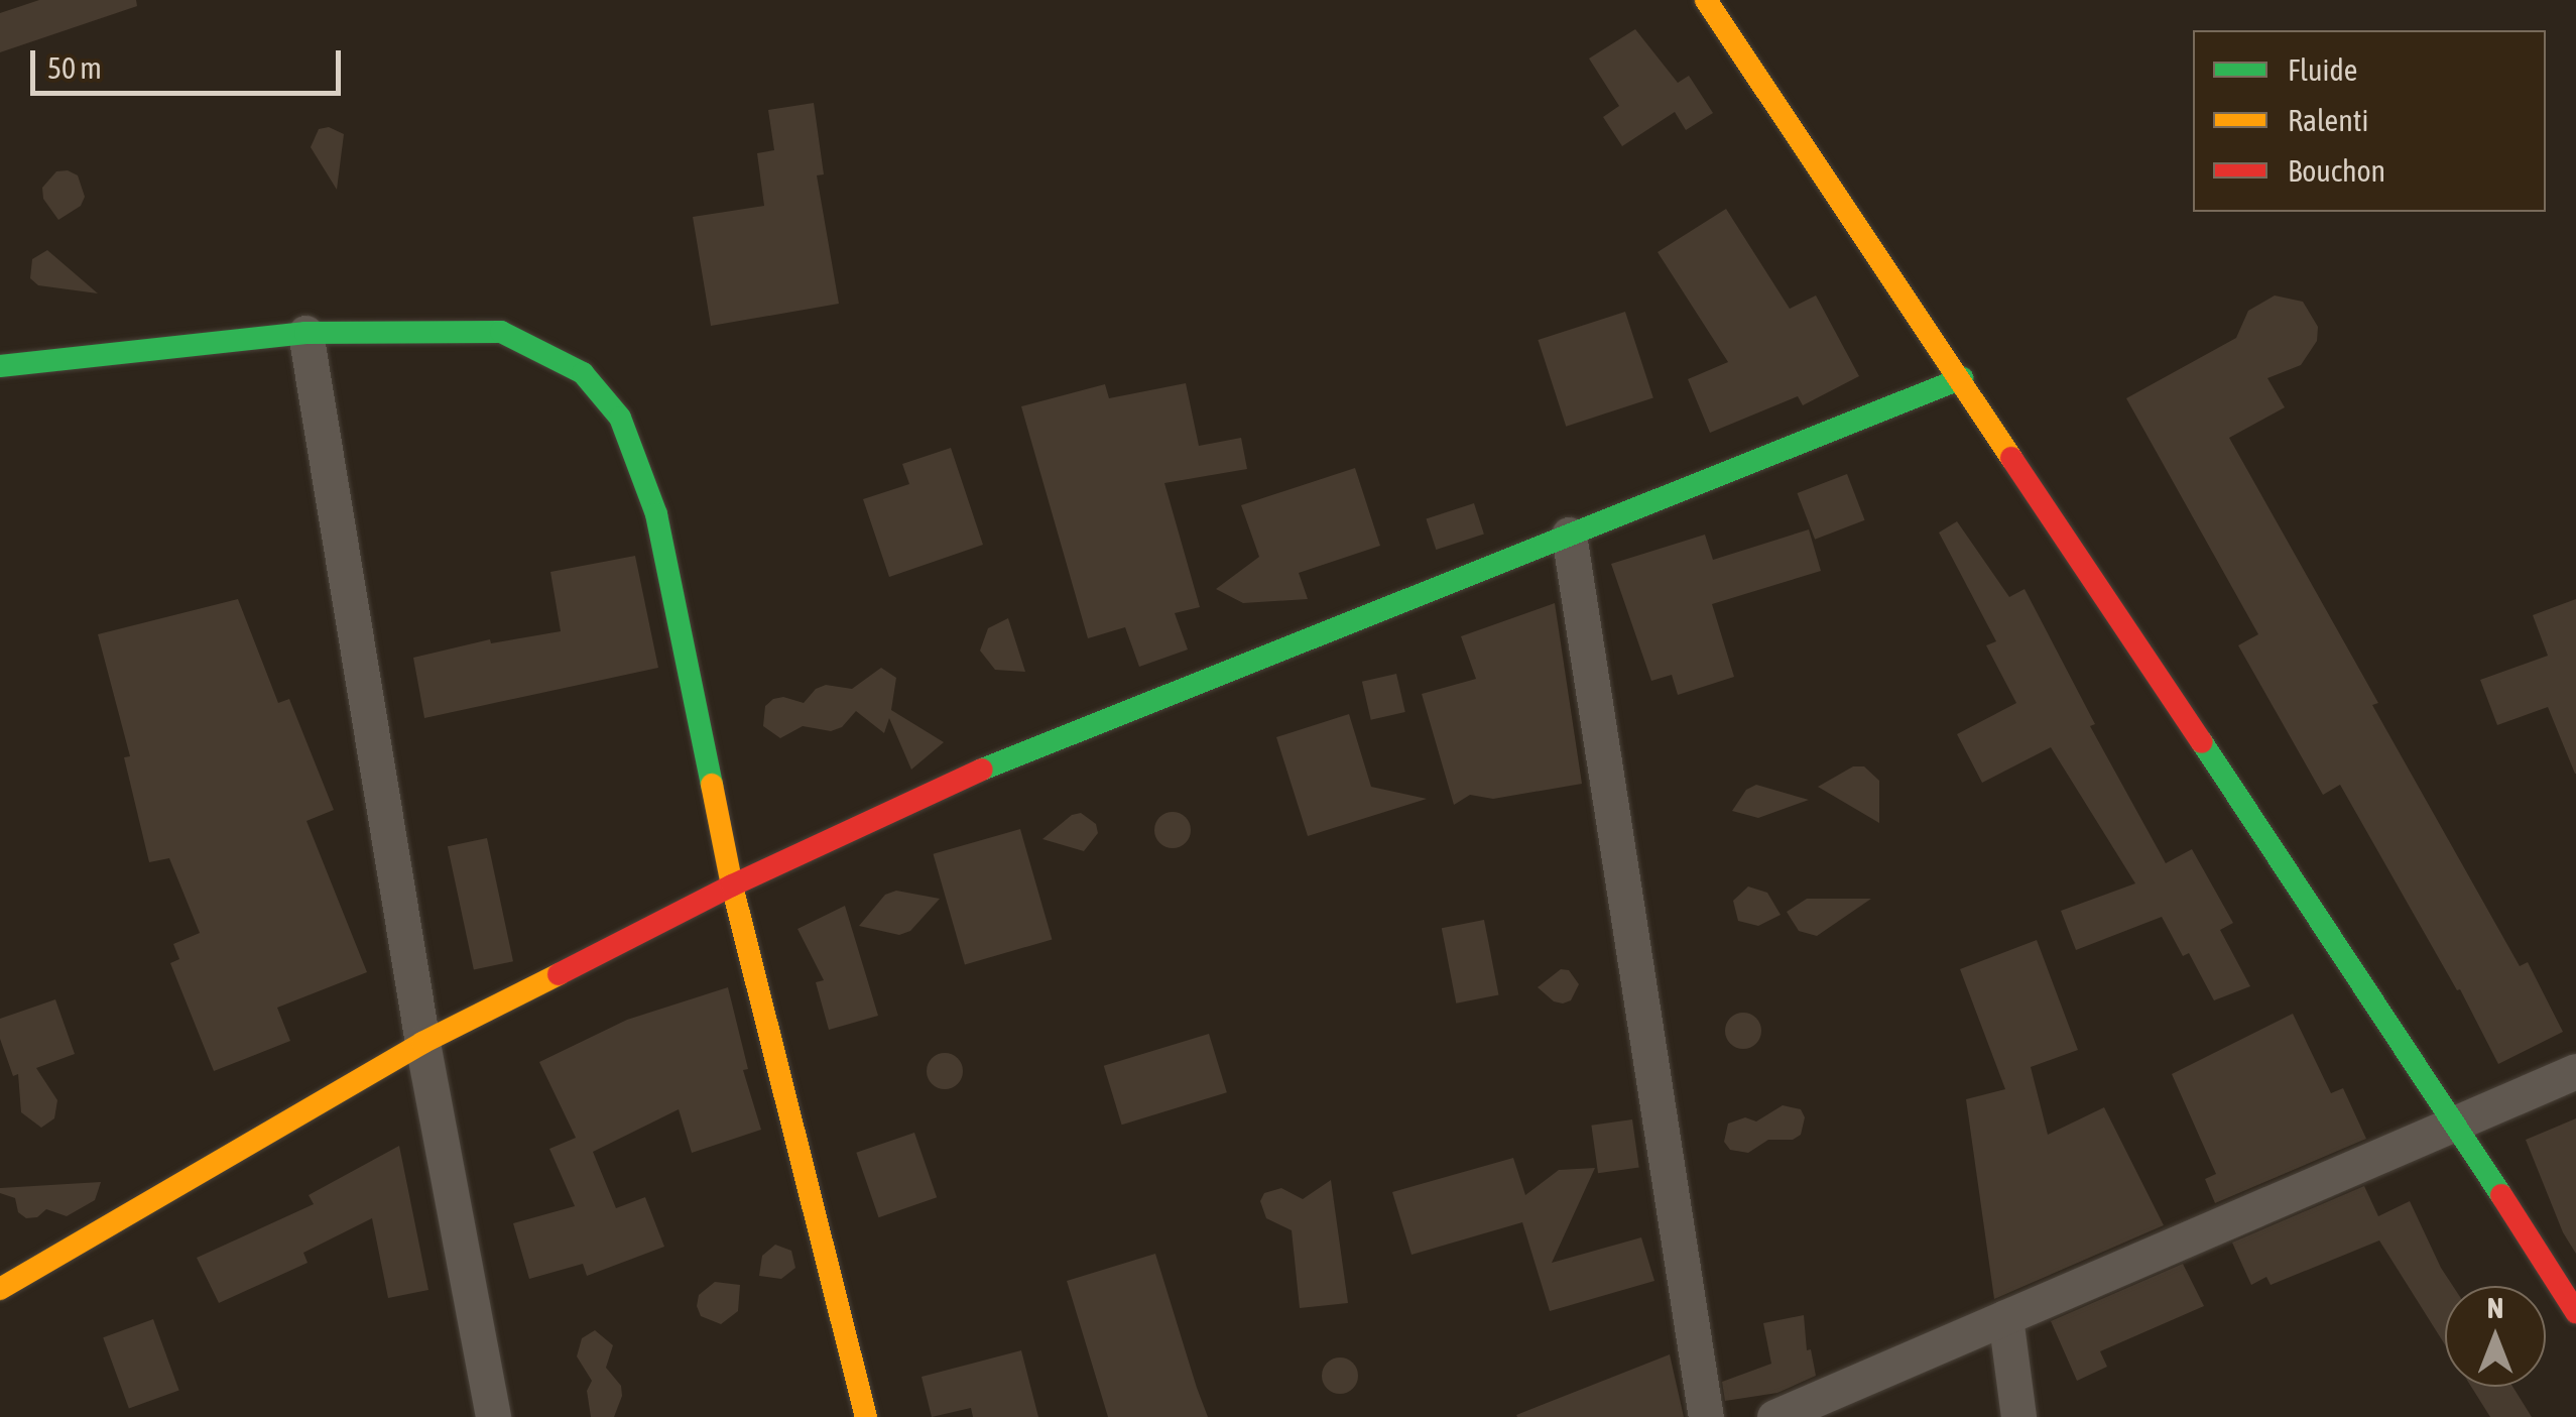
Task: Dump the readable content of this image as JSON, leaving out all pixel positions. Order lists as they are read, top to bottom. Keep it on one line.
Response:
{"legend":["Fluide","Ralenti","Bouchon"],"scale_bar":"50 m","north":"top"}
